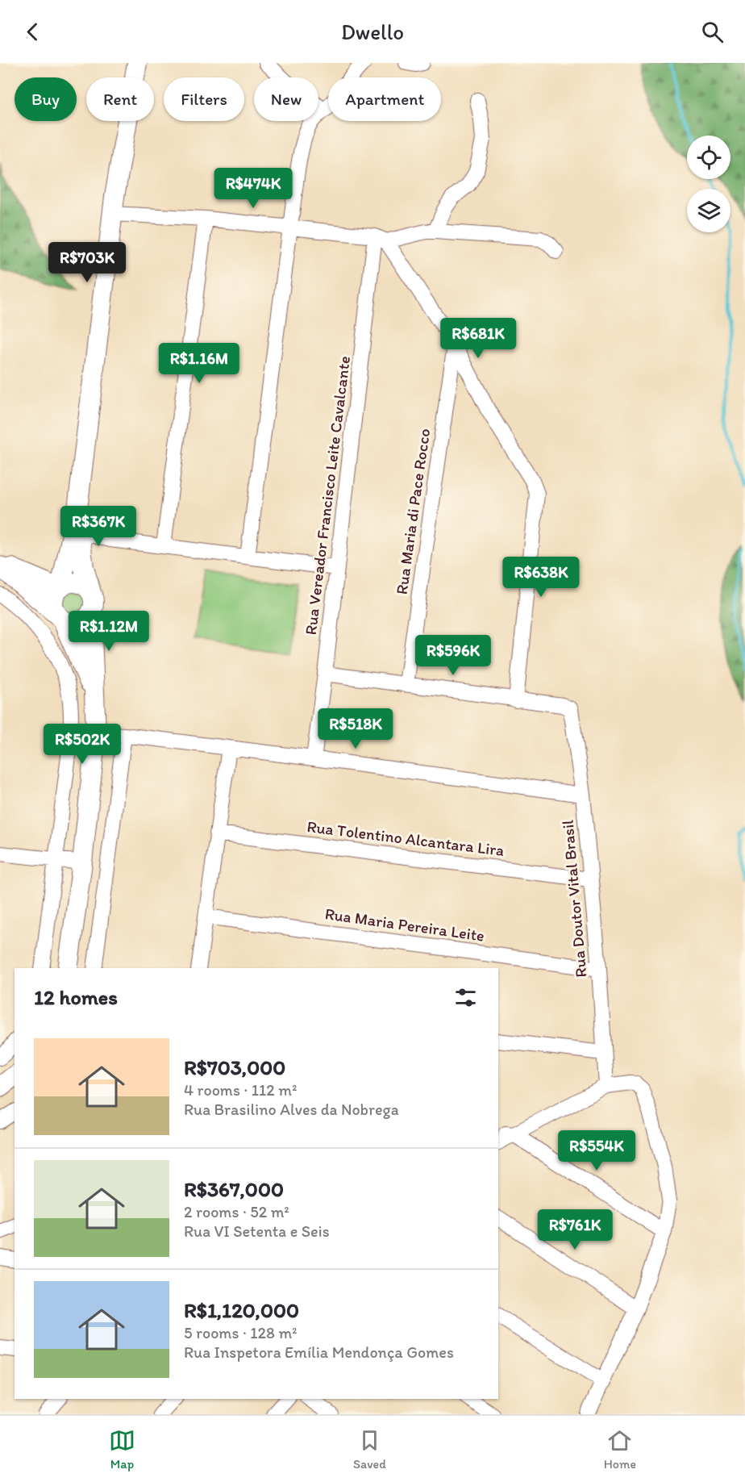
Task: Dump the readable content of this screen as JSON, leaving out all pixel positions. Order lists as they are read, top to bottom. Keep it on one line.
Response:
{"streets":{"street":["Rua Vereador Francisco Leite Cavalcante","Rua Maria di Pace Rocco","Rua Tolentino Alcantara Lira","Rua Doutor Vital Brasil","Rua Maria Pereira Leite"]},"crossings":[["Rua Tolentino Alcantara Lira","Rua Doutor Vital Brasil"],["Rua Doutor Vital Brasil","Rua Maria Pereira Leite"]],"page":{"header":"Dwello","chip":["Buy","Rent","Filters","New","Apartment"],"price":["R$474K","R$703K","R$681K","R$1.16M","R$367K","R$638K","R$1.12M","R$596K","R$518K","R$502K","R$554K","R$761K"],"heading":"12 homes","list":[{"name":"R$703,000","note":"4 rooms · 112 m² · Rua Brasilino Alves da Nobrega"},{"name":"R$367,000","note":"2 rooms · 52 m² · Rua VI Setenta e Seis"},{"name":"R$1,120,000","note":"5 rooms · 128 m² · Rua Inspetora Emília Mendonça Gomes"}],"tabs":["Map","Saved","Home"]}}
